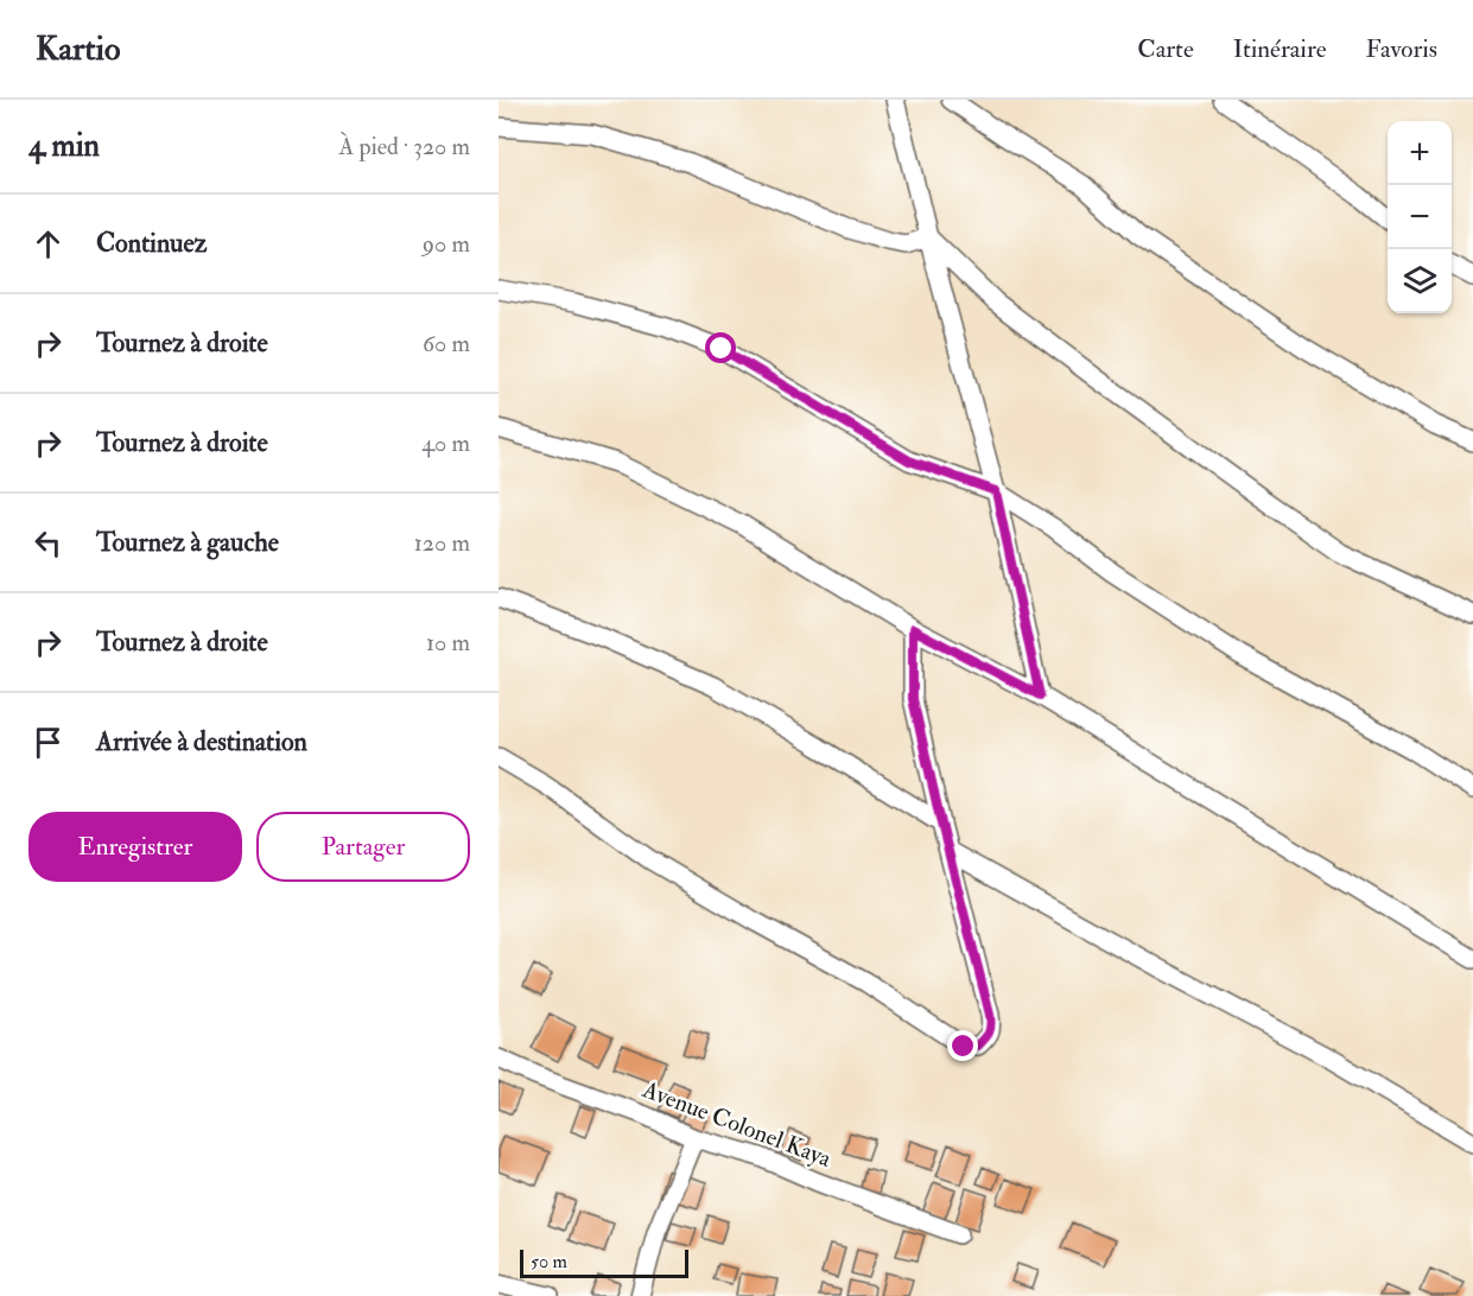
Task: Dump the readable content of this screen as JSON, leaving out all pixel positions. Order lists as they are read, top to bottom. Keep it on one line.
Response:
{"streets":{"street":["Avenue Colonel Kaya"]},"scale_bar":"50 m","page":{"header":"Kartio","nav":["Carte","Itinéraire","Favoris"],"heading":["4 min","À pied · 320 m"],"map_buttons":["+","−"],"list":[["Continuez","90 m"],["Tournez à droite","60 m"],["Tournez à droite","40 m"],["Tournez à gauche","120 m"],["Tournez à droite","10 m"],"Arrivée à destination"],"buttons":["Enregistrer","Partager"],"scale":"50 m"}}
